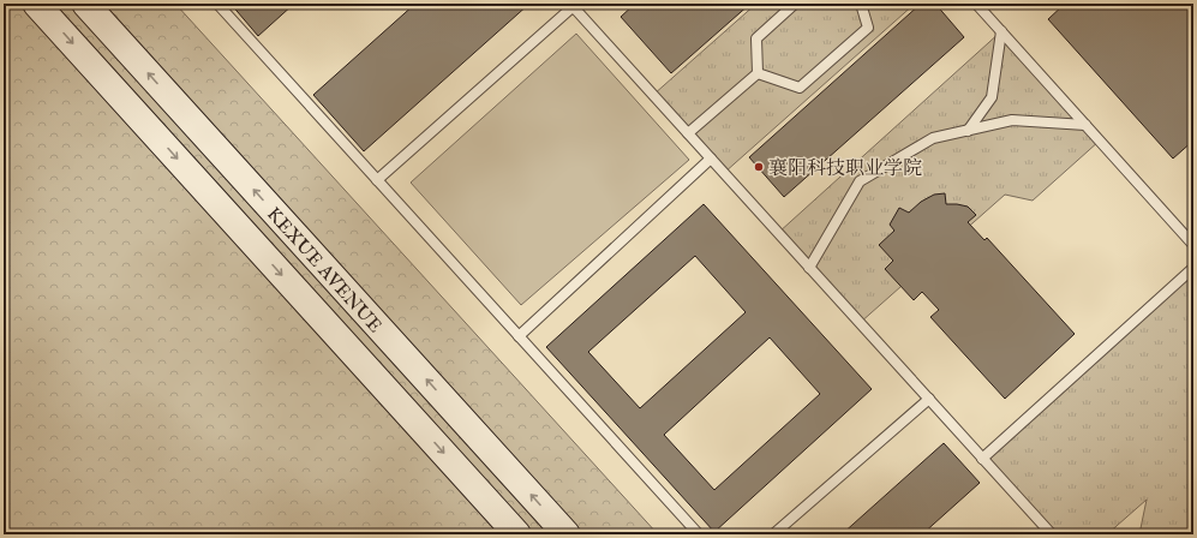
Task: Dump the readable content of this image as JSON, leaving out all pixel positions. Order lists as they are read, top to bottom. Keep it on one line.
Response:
{"streets":{"main road":["KEXUE AVENUE"]},"places":["襄阳科技职业学院"]}
